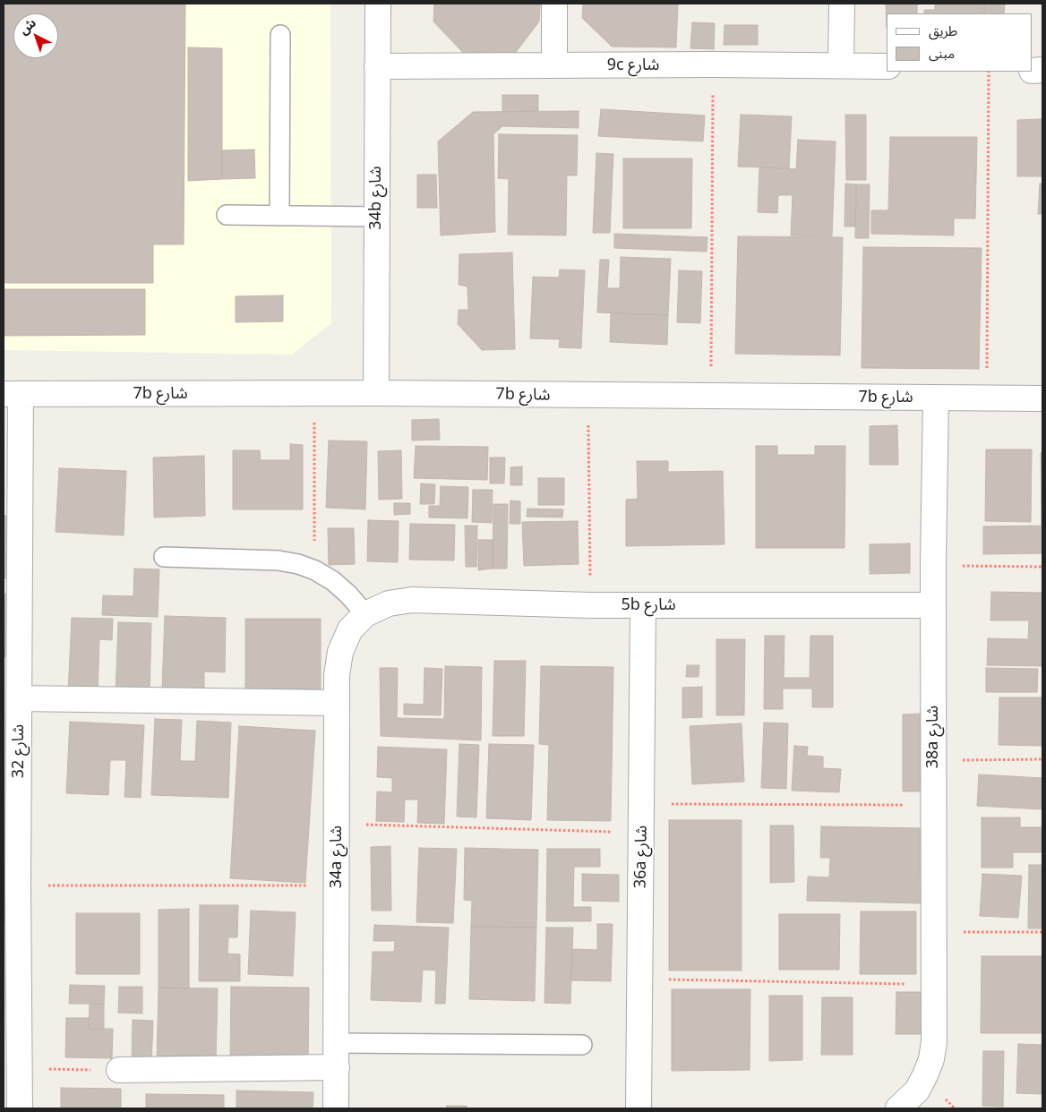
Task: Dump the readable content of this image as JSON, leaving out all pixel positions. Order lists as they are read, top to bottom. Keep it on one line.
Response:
{"streets":{"street":["9c شارع","34b شارع","7b شارع","5b شارع","38a شارع","شارع 32","34a شارع","36a شارع"]},"crossings":[["9c شارع","34b شارع"],["34b شارع","7b شارع"],["7b شارع","38a شارع"],["7b شارع","شارع 32"],["5b شارع","38a شارع"],["5b شارع","34a شارع"],["5b شارع","36a شارع"]],"legend":["طريق","مبنى"],"north":"top left"}
